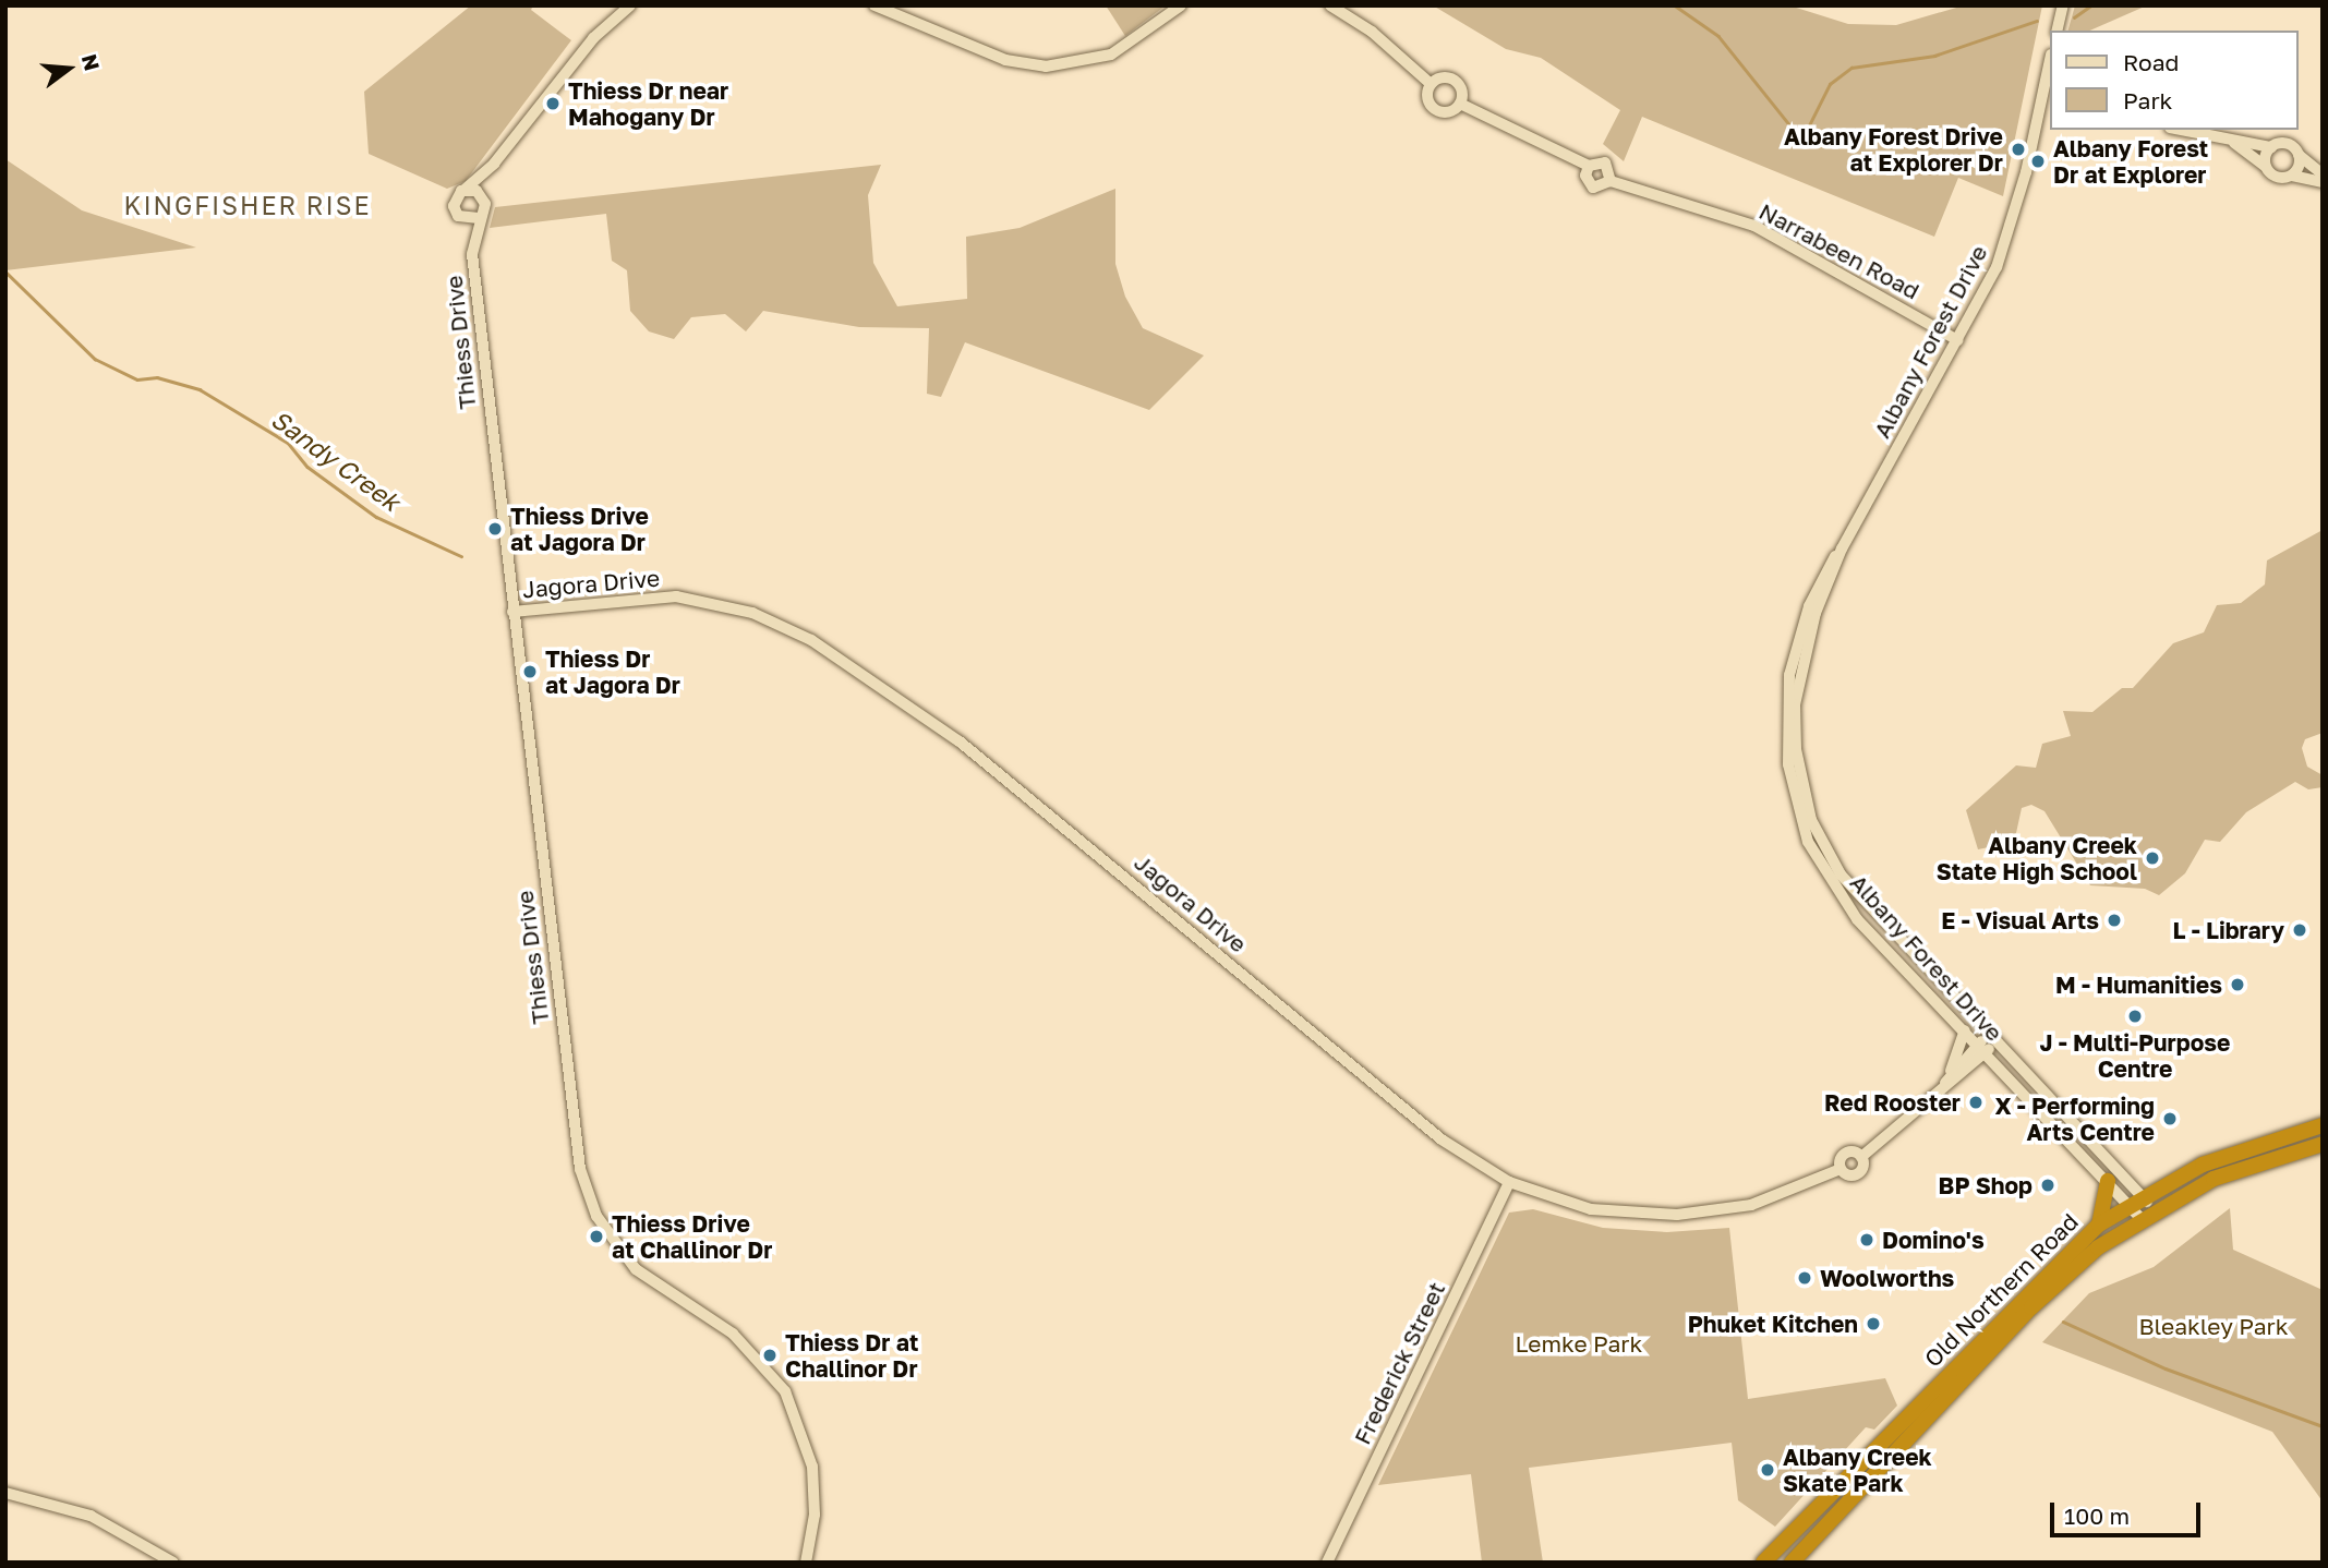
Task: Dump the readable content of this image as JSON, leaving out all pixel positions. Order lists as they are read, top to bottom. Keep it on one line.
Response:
{"streets":{"highway":["Old Northern Road"],"street":["Narrabeen Road","Albany Forest Drive","Thiess Drive","Jagora Drive","Frederick Street"]},"crossings":[["Narrabeen Road","Albany Forest Drive"],["Albany Forest Drive","Old Northern Road"],["Thiess Drive","Jagora Drive"],["Jagora Drive","Frederick Street"]],"districts":["KINGFISHER RISE"],"water":["Sandy Creek"],"parks":["Bleakley Park","Lemke Park"],"places":["Thiess Dr near Mahogany Dr","Albany Forest Drive at Explorer Dr","Albany Forest Dr at Explorer","Thiess Drive at Jagora Dr","Thiess Dr at Jagora Dr","Albany Creek State High School","E - Visual Arts","L - Library","M - Humanities","J - Multi-Purpose Centre","Red Rooster","X - Performing Arts Centre","BP Shop","Thiess Drive at Challinor Dr","Domino's","Woolworths","Phuket Kitchen","Thiess Dr at Challinor Dr","Albany Creek Skate Park"],"legend":["Road","Park"],"scale_bar":"100 m","north":"right"}
